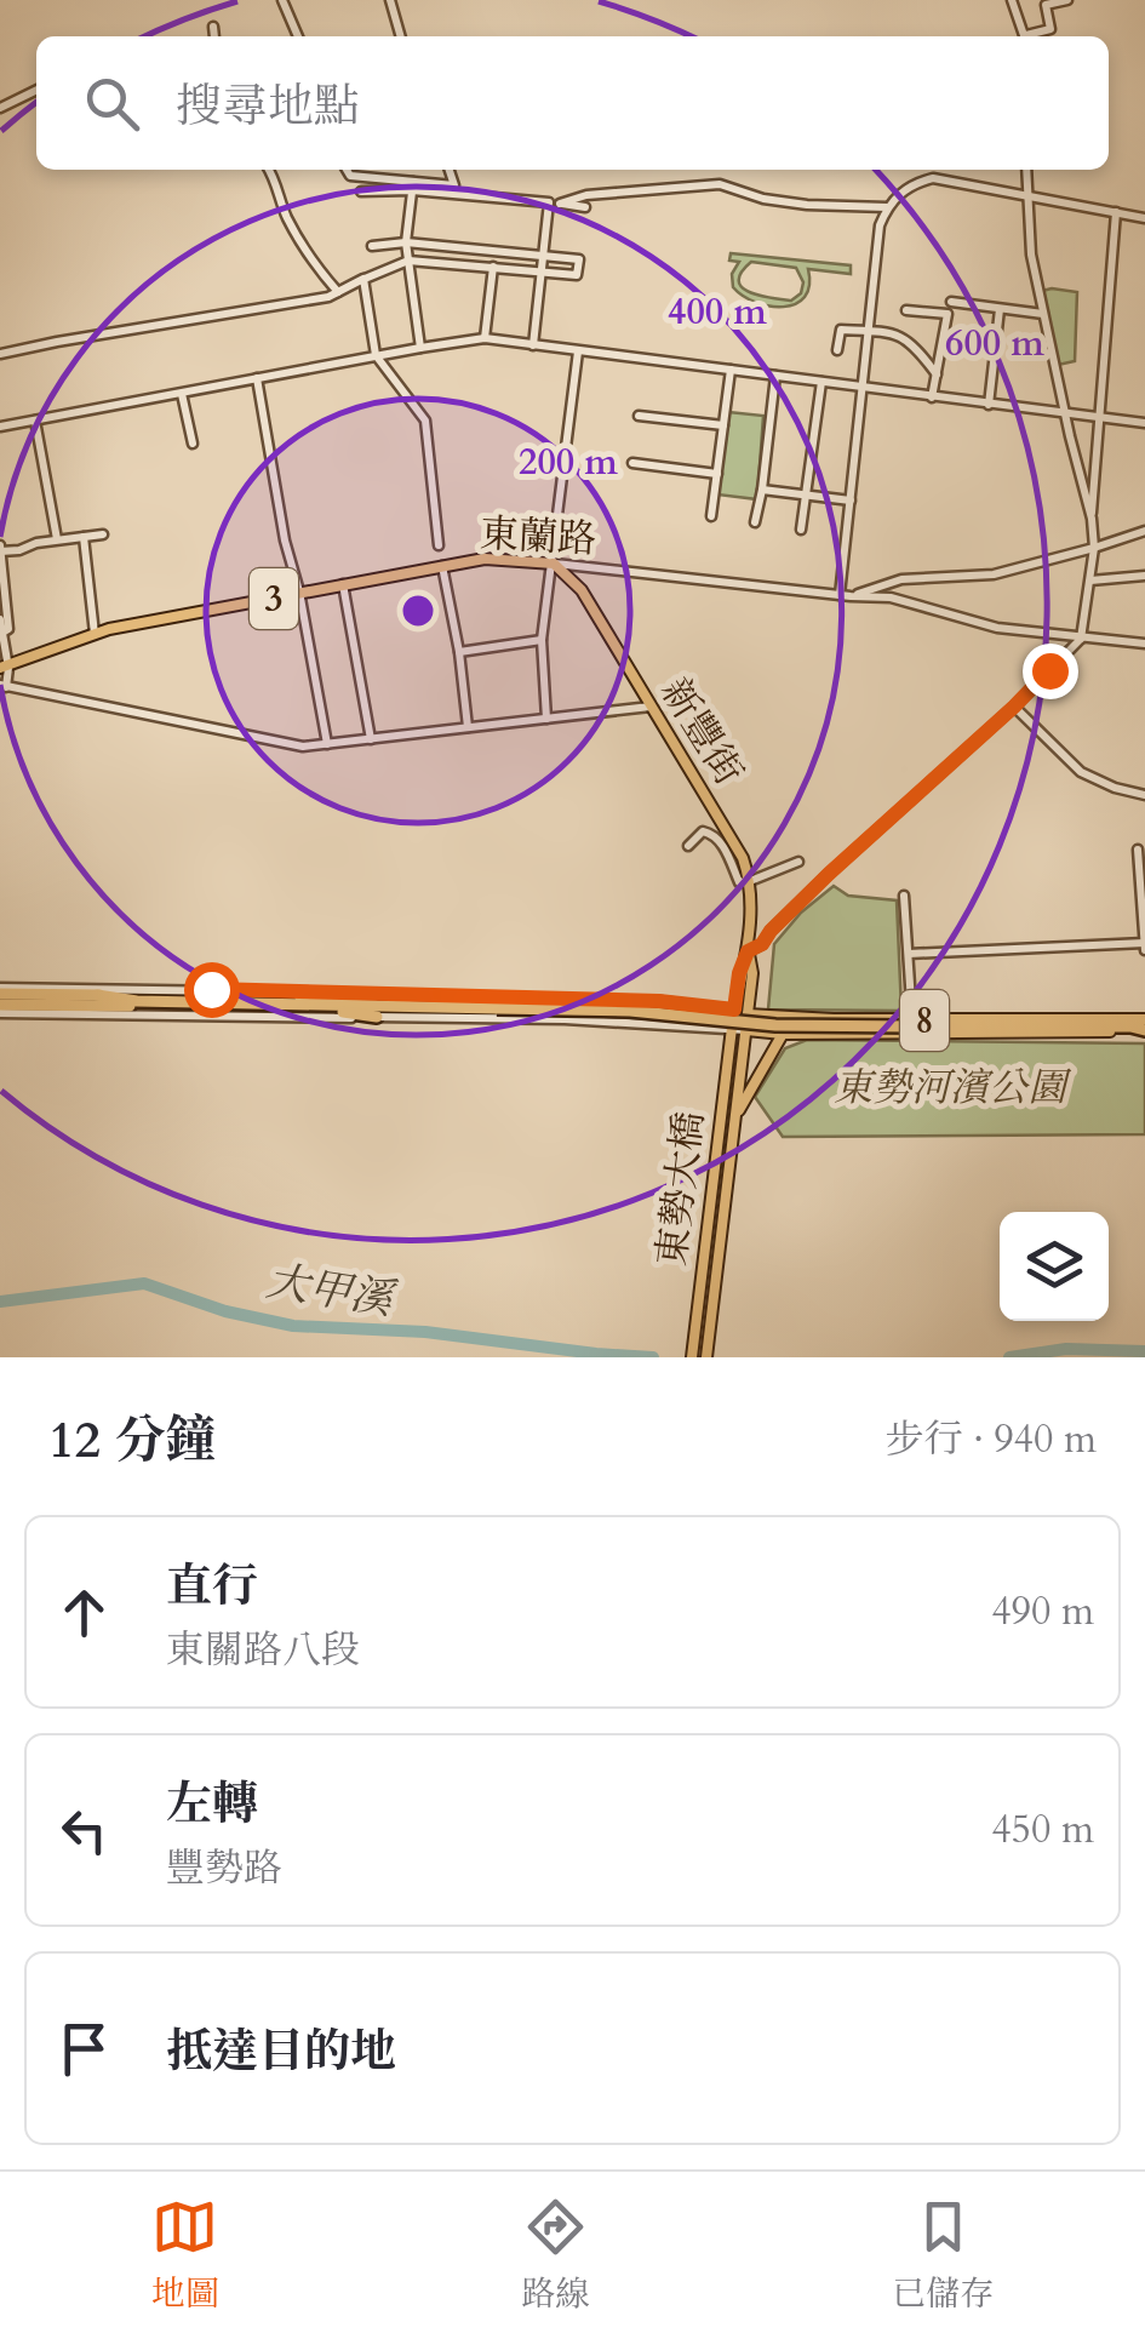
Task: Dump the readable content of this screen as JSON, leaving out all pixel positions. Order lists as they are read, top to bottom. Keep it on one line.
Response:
{"streets":{"main road":["東蘭路","3","新豐街","8","東勢大橋"]},"crossings":[["東蘭路","新豐街"],["新豐街","東勢大橋"],["8","東勢大橋"]],"water":["大甲溪"],"parks":["東勢河濱公園"],"page":{"search":"搜尋地點","heading":["12 分鐘","步行 · 940 m"],"list":[["直行","東關路八段","490 m"],["左轉","豐勢路","450 m"],"抵達目的地"],"nav":["地圖","路線","已儲存"]},"rings":["400 m","600 m","200 m"]}
